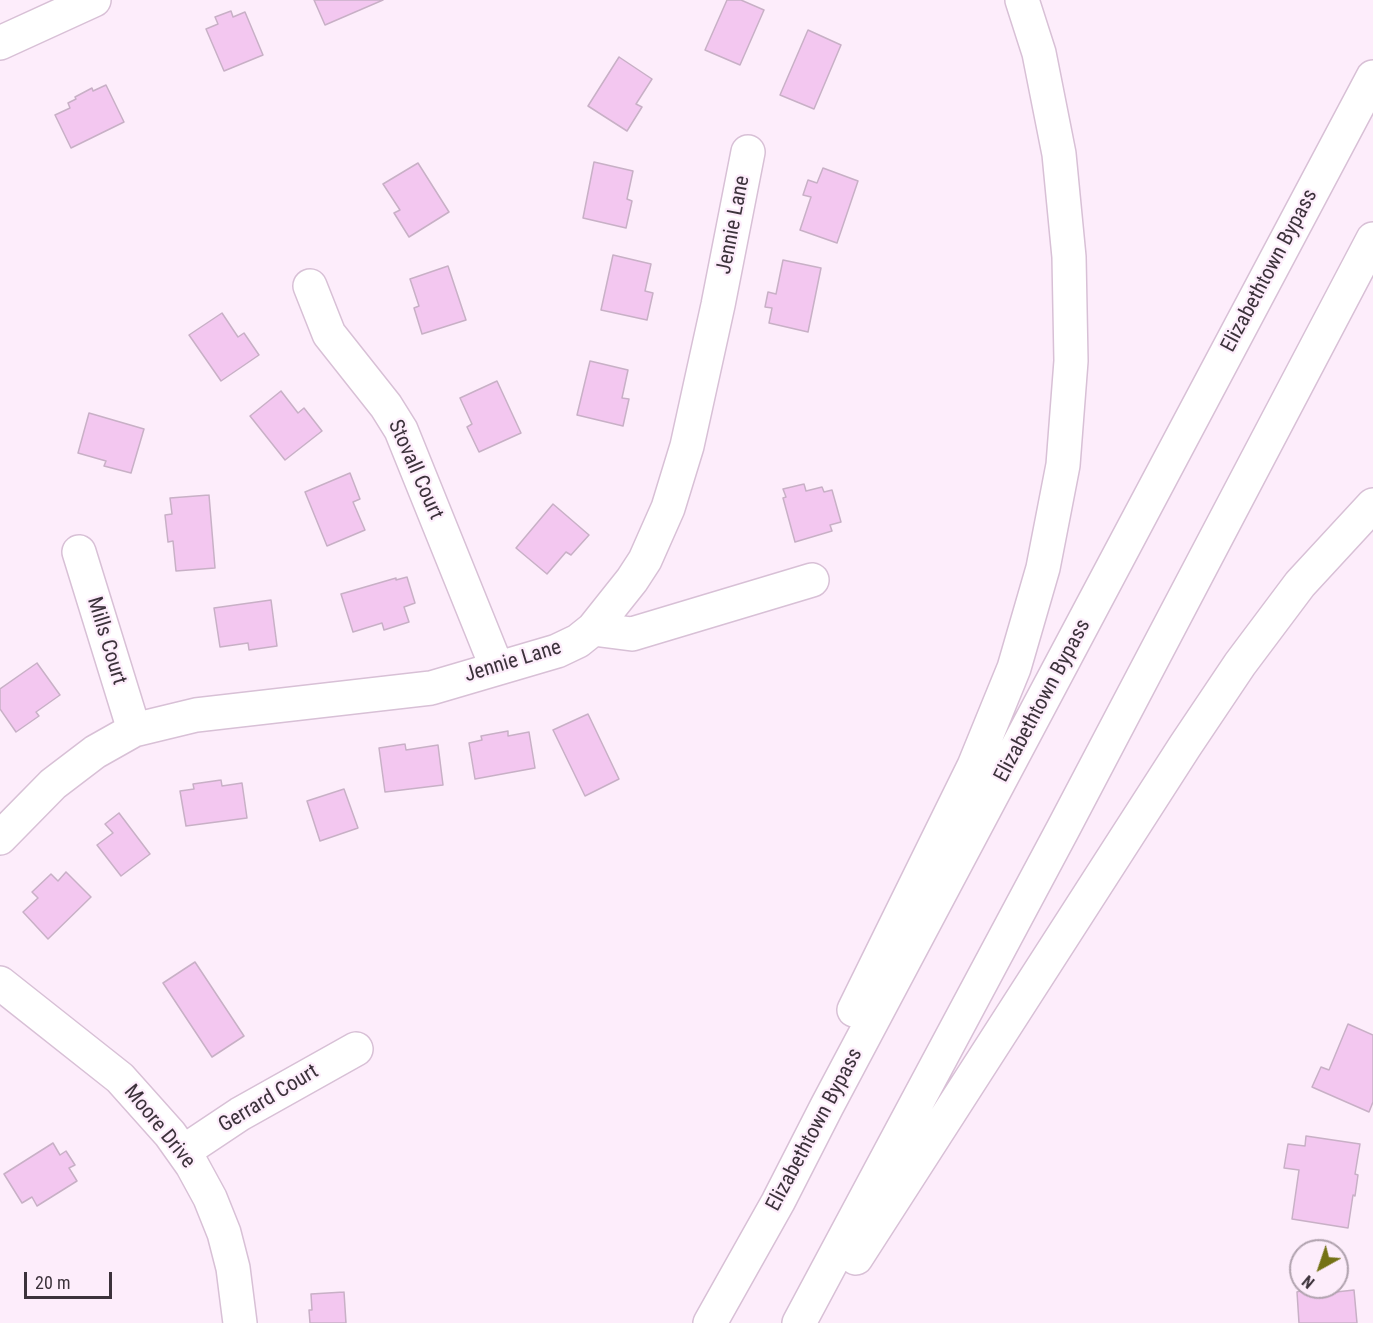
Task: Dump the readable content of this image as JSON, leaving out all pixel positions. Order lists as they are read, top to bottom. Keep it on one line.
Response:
{"streets":{"main road":["Jennie Lane","Elizabethtown Bypass","Stovall Court","Mills Court","Gerrard Court","Moore Drive"]},"crossings":[["Jennie Lane","Stovall Court"],["Jennie Lane","Mills Court"],["Gerrard Court","Moore Drive"]],"scale_bar":"20 m","north":"bottom left"}
